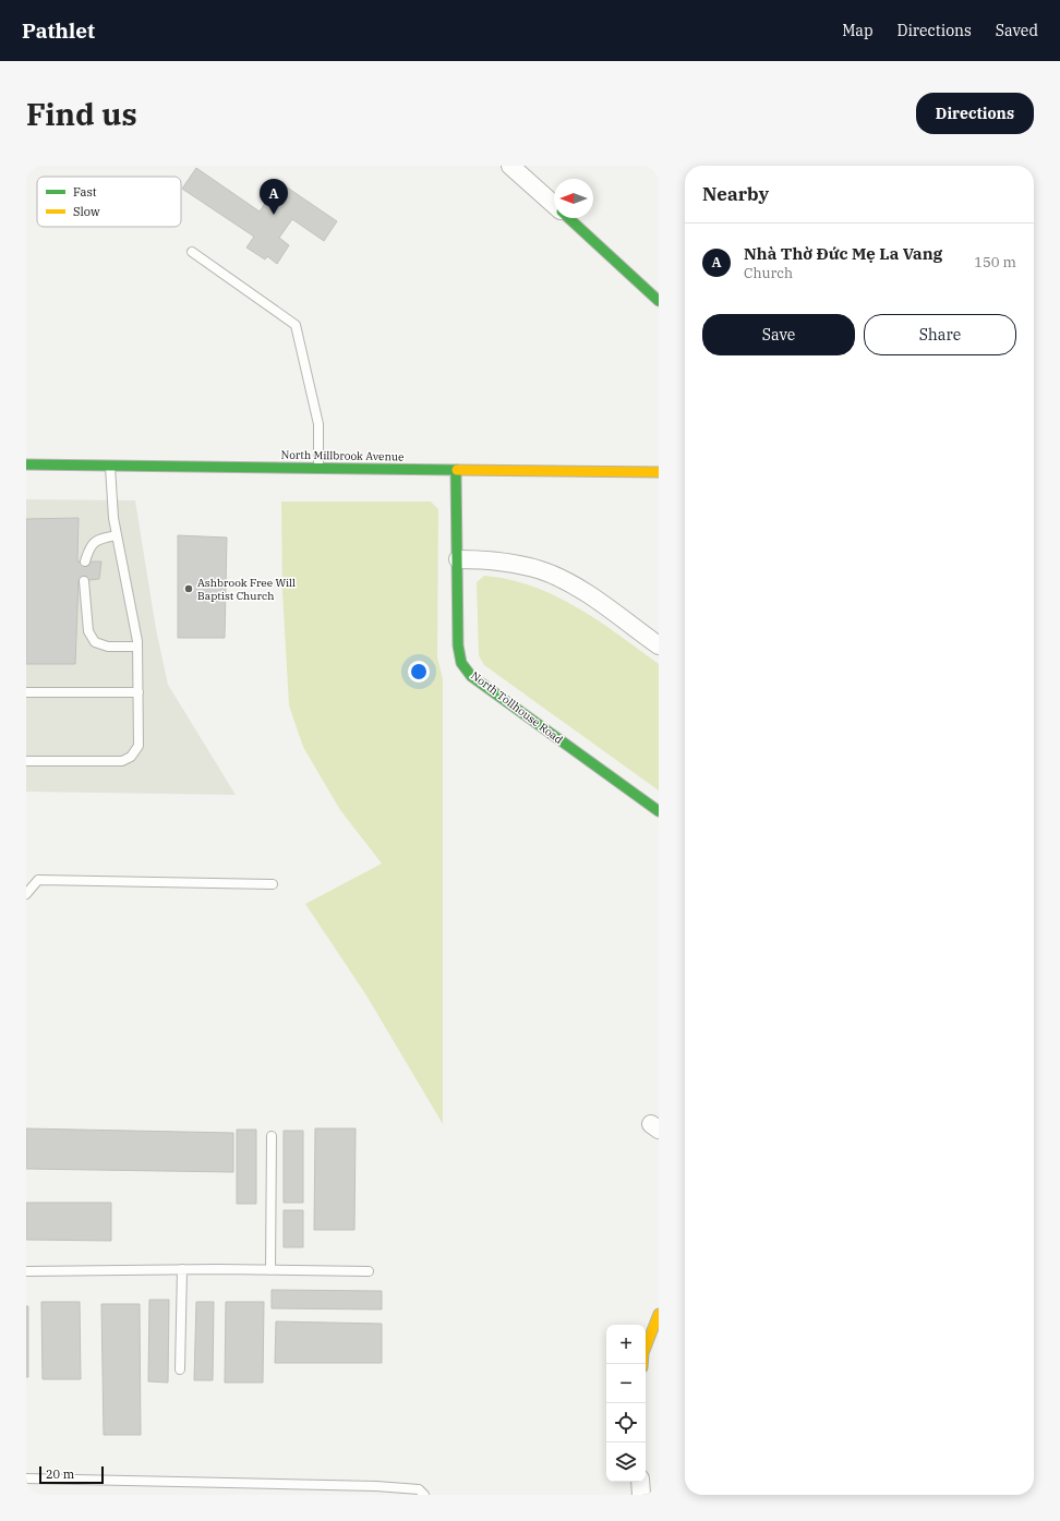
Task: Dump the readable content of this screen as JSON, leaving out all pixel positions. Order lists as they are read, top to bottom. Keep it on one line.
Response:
{"streets":{"street":["North Millbrook Avenue","North Tollhouse Road"]},"crossings":[["North Millbrook Avenue","North Tollhouse Road"]],"places":["Ashbrook Free Will Baptist Church"],"legend":["Fast","Slow"],"scale_bar":"20 m","north":"left","page":{"header":"Pathlet","nav":["Map","Directions","Saved"],"buttons":["Directions",["Save","Share"]],"title":"Find us","heading":"Nearby","pins":"A","list":[{"mark":"A","name":"Nhà Thờ Đức Mẹ La Vang","note":"Church","value":"150 m"}],"map_buttons":["+","−"],"scale":"20 m"}}
